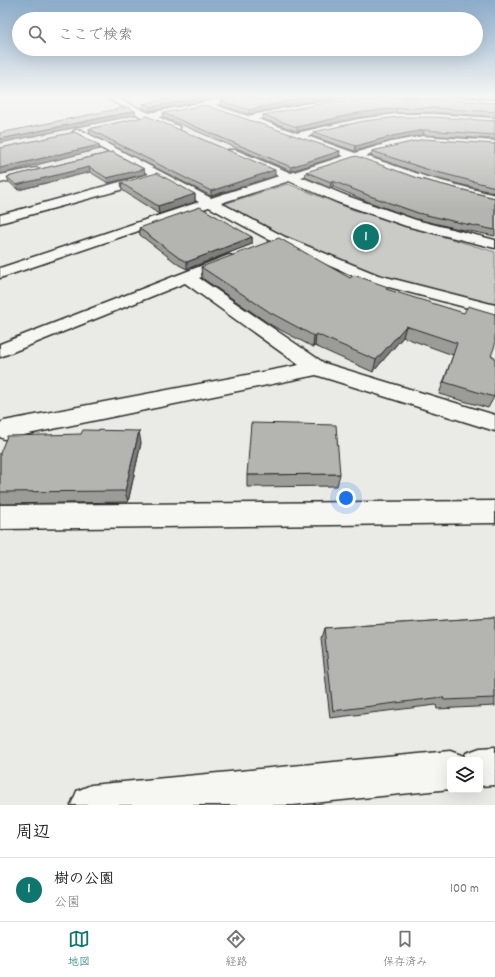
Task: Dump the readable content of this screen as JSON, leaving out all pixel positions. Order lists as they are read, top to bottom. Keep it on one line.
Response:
{"page":{"search":"ここで検索","pins":"1","heading":"周辺","list":[{"mark":"1","name":"樹の公園","note":"公園","value":"100 m"}],"nav":["地図","経路","保存済み"]}}
